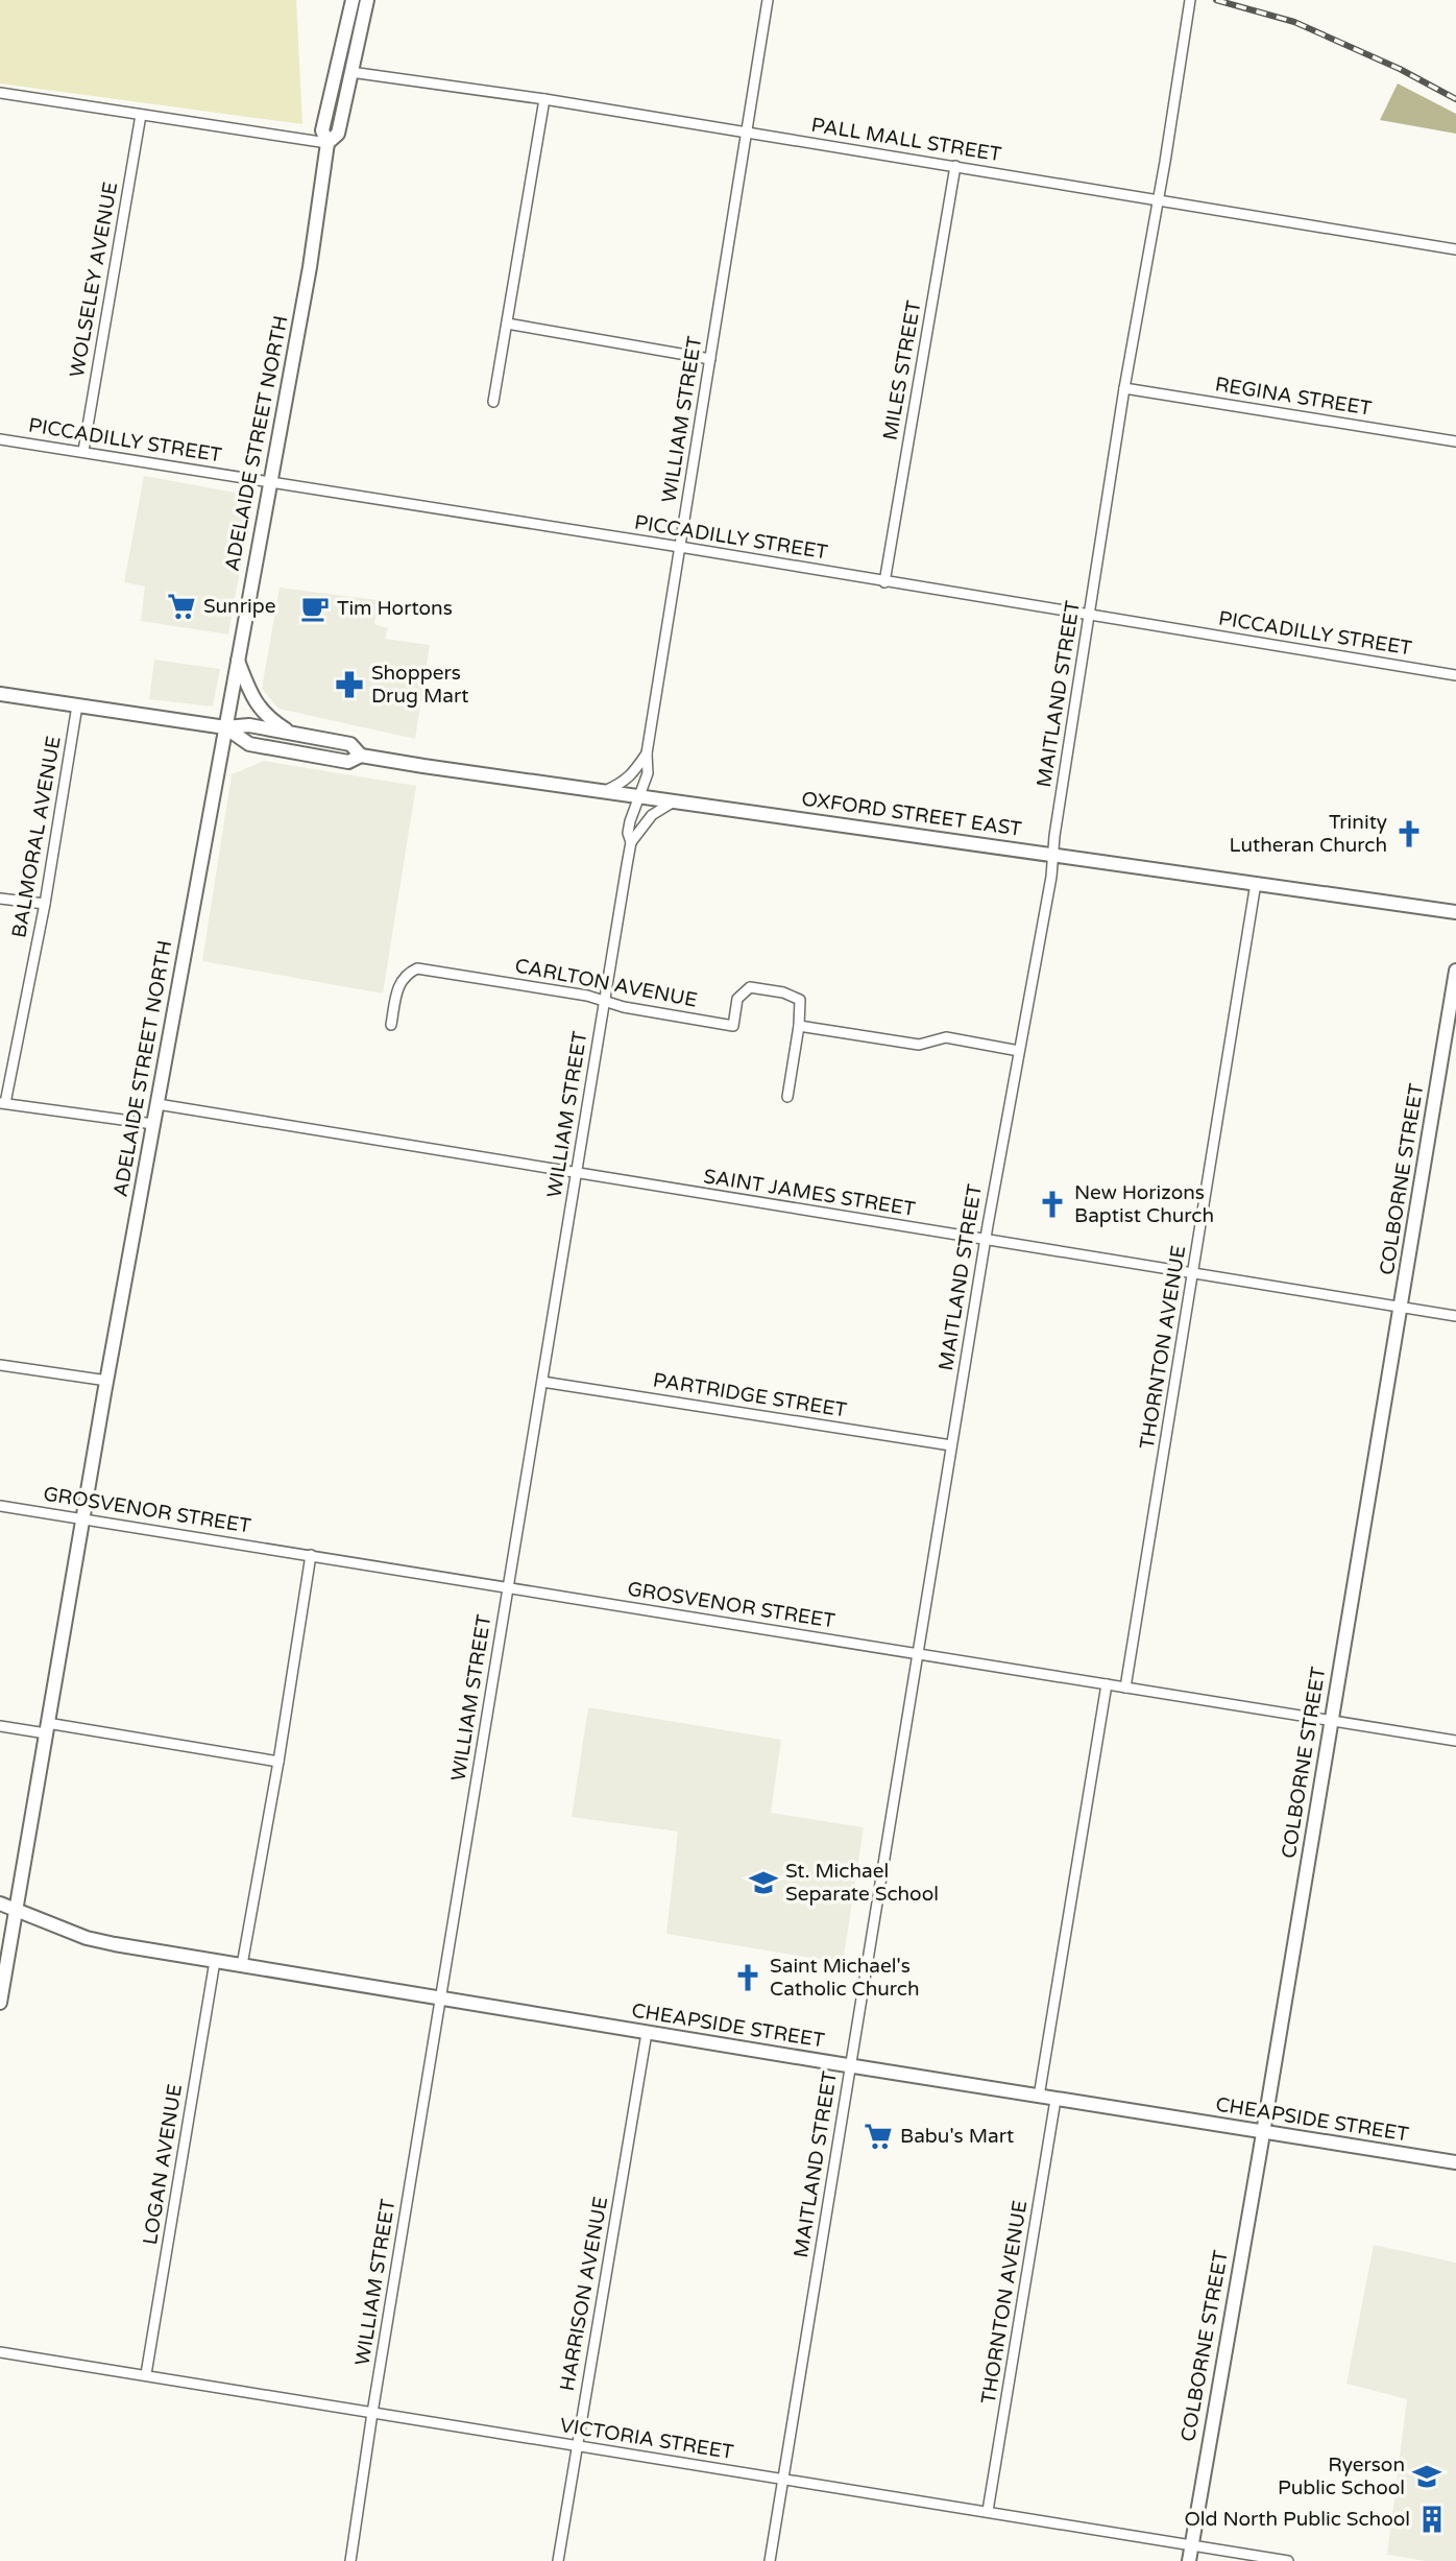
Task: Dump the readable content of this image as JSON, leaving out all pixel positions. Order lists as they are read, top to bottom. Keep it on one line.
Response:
{"streets":{"main road":["ADELAIDE STREET NORTH","OXFORD STREET EAST","COLBORNE STREET","CHEAPSIDE STREET"],"street":["PALL MALL STREET","WOLSELEY AVENUE","MILES STREET","REGINA STREET","WILLIAM STREET","PICCADILLY STREET","MAITLAND STREET","BALMORAL AVENUE","CARLTON AVENUE","SAINT JAMES STREET","THORNTON AVENUE","PARTRIDGE STREET","GROSVENOR STREET","LOGAN AVENUE","HARRISON AVENUE","VICTORIA STREET"]},"crossings":[["PALL MALL STREET","MILES STREET"],["PALL MALL STREET","WILLIAM STREET"],["PALL MALL STREET","ADELAIDE STREET NORTH"],["PALL MALL STREET","MAITLAND STREET"],["WOLSELEY AVENUE","PICCADILLY STREET"],["MILES STREET","PICCADILLY STREET"],["REGINA STREET","MAITLAND STREET"],["WILLIAM STREET","PICCADILLY STREET"],["WILLIAM STREET","OXFORD STREET EAST"],["WILLIAM STREET","CARLTON AVENUE"],["WILLIAM STREET","SAINT JAMES STREET"],["WILLIAM STREET","PARTRIDGE STREET"],["WILLIAM STREET","GROSVENOR STREET"],["WILLIAM STREET","CHEAPSIDE STREET"],["WILLIAM STREET","VICTORIA STREET"],["PICCADILLY STREET","ADELAIDE STREET NORTH"],["PICCADILLY STREET","MAITLAND STREET"],["ADELAIDE STREET NORTH","OXFORD STREET EAST"],["ADELAIDE STREET NORTH","SAINT JAMES STREET"],["ADELAIDE STREET NORTH","GROSVENOR STREET"],["ADELAIDE STREET NORTH","CHEAPSIDE STREET"],["MAITLAND STREET","OXFORD STREET EAST"],["MAITLAND STREET","SAINT JAMES STREET"],["MAITLAND STREET","PARTRIDGE STREET"],["MAITLAND STREET","GROSVENOR STREET"],["MAITLAND STREET","CHEAPSIDE STREET"],["MAITLAND STREET","VICTORIA STREET"],["OXFORD STREET EAST","BALMORAL AVENUE"],["OXFORD STREET EAST","THORNTON AVENUE"],["COLBORNE STREET","SAINT JAMES STREET"],["COLBORNE STREET","GROSVENOR STREET"],["COLBORNE STREET","CHEAPSIDE STREET"],["COLBORNE STREET","VICTORIA STREET"],["SAINT JAMES STREET","THORNTON AVENUE"],["THORNTON AVENUE","GROSVENOR STREET"],["THORNTON AVENUE","CHEAPSIDE STREET"],["THORNTON AVENUE","VICTORIA STREET"],["CHEAPSIDE STREET","LOGAN AVENUE"],["CHEAPSIDE STREET","HARRISON AVENUE"],["LOGAN AVENUE","VICTORIA STREET"],["HARRISON AVENUE","VICTORIA STREET"]],"places":{"supermarket":["Sunripe","Babu's Mart"],"cafe":["Tim Hortons"],"pharmacy":["Shoppers Drug Mart"],"church":["Trinity Lutheran Church","New Horizons Baptist Church","Saint Michael's Catholic Church"],"school or university":["St. Michael Separate School","Ryerson Public School"],"building":["Old North Public School"]}}
